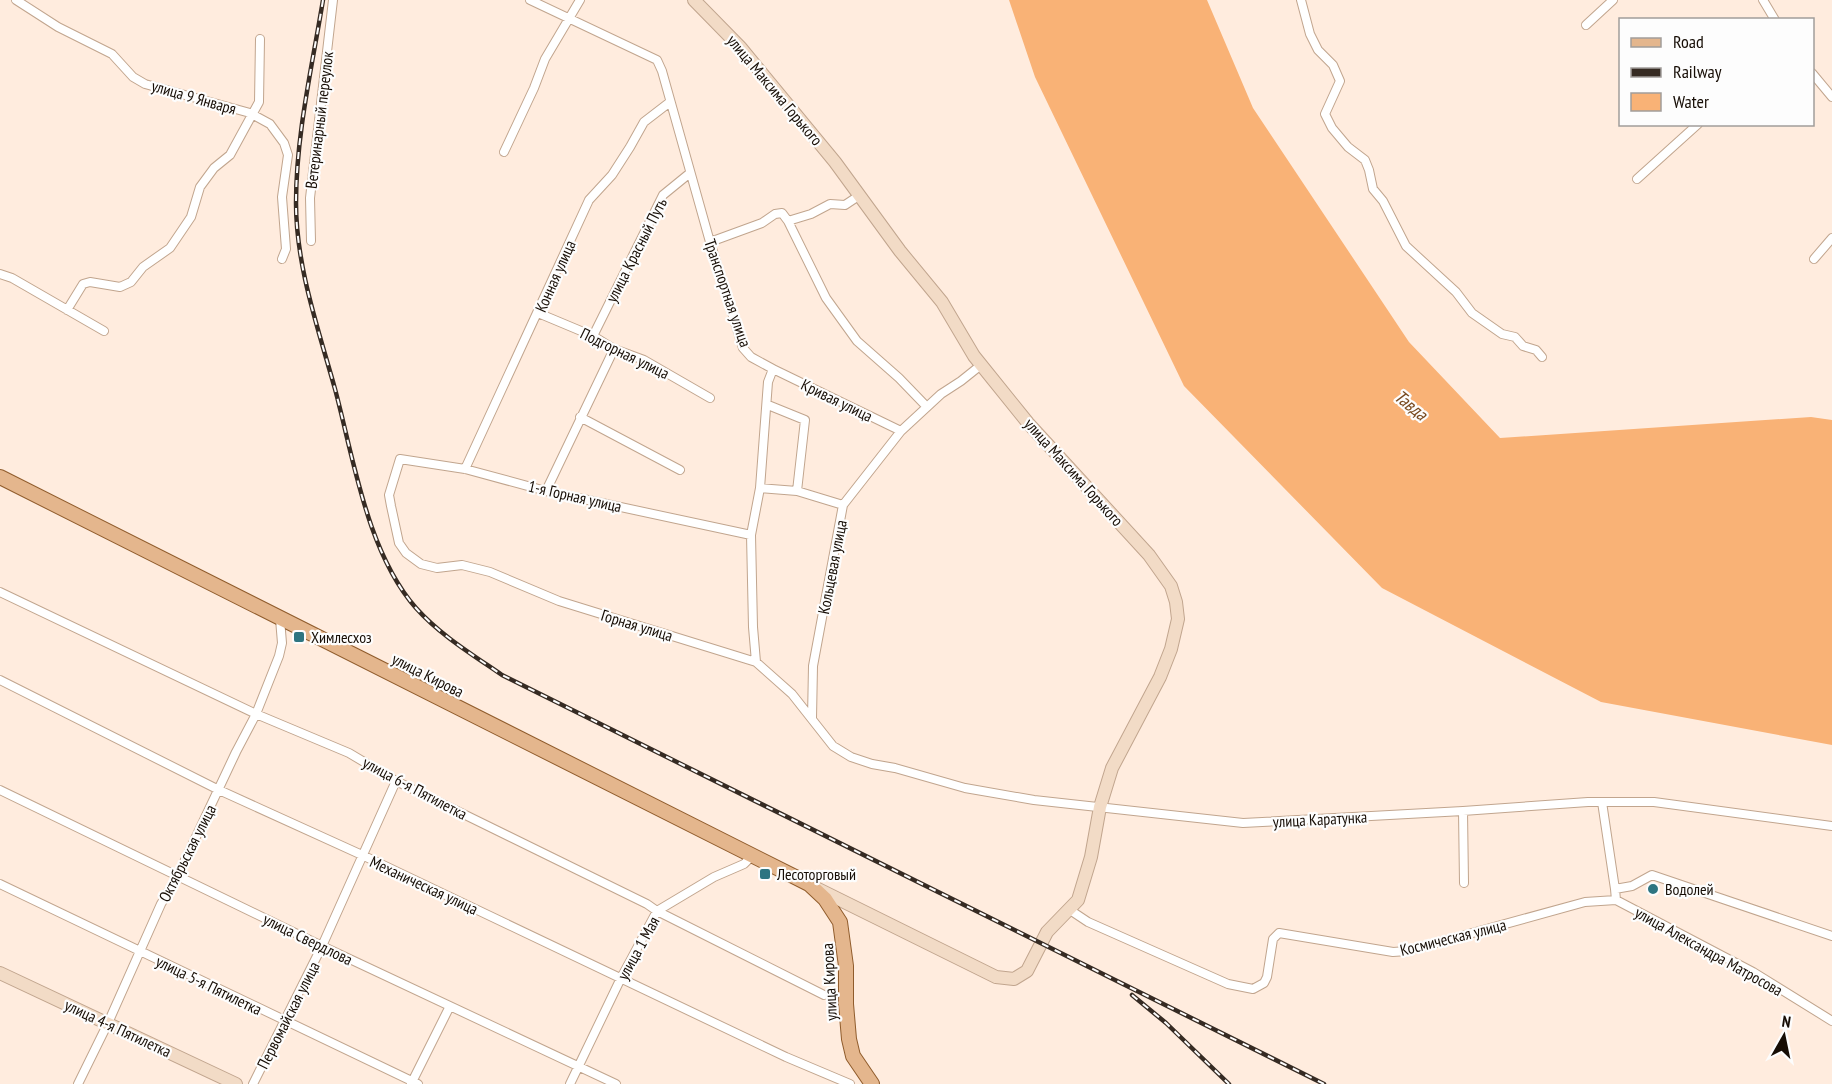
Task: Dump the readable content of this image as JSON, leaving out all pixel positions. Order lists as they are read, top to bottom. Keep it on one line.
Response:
{"streets":{"main road":["улица Кирова"],"street":["улица Максима Горького","улица 9 Января","Ветеринарный переулок","улица Красный Путь","Конная улица","Транспортная улица","Подгорная улица","Кривая улица","1-я Горная улица","Кольцевая улица","Горная улица","улица 6-я Пятилетка","улица Каратунка","Октябрьская улица","Механическая улица","Космическая улица","улица Свердлова","улица 1 Мая","улица Александра Матросова","улица 5-я Пятилетка","Первомайская улица","улица 4-я Пятилетка"]},"crossings":[["улица Максима Горького","Кольцевая улица"],["улица Максима Горького","улица Кирова"],["улица Максима Горького","улица Каратунка"],["улица Максима Горького","Космическая улица"],["улица Красный Путь","Транспортная улица"],["улица Красный Путь","Подгорная улица"],["Конная улица","Транспортная улица"],["Конная улица","Подгорная улица"],["Конная улица","1-я Горная улица"],["Транспортная улица","Кривая улица"],["Кривая улица","Кольцевая улица"],["1-я Горная улица","Горная улица"],["Кольцевая улица","Горная улица"],["Горная улица","улица Каратунка"],["улица Кирова","Октябрьская улица"],["улица Кирова","улица 1 Мая"],["улица 6-я Пятилетка","Октябрьская улица"],["улица 6-я Пятилетка","улица 1 Мая"],["улица 6-я Пятилетка","Первомайская улица"],["Октябрьская улица","Механическая улица"],["Октябрьская улица","улица Свердлова"],["Октябрьская улица","улица 5-я Пятилетка"],["Октябрьская улица","улица 4-я Пятилетка"],["Механическая улица","улица 1 Мая"],["Механическая улица","Первомайская улица"],["Космическая улица","улица Александра Матросова"],["улица Свердлова","улица 1 Мая"],["улица Свердлова","Первомайская улица"],["улица 5-я Пятилетка","Первомайская улица"]],"water":["Тавда"],"places":{"transit":["Химлесхоз","Лесоторговый"],"other":["Водолей"]},"legend":["Road","Railway","Water"],"north":"top"}
